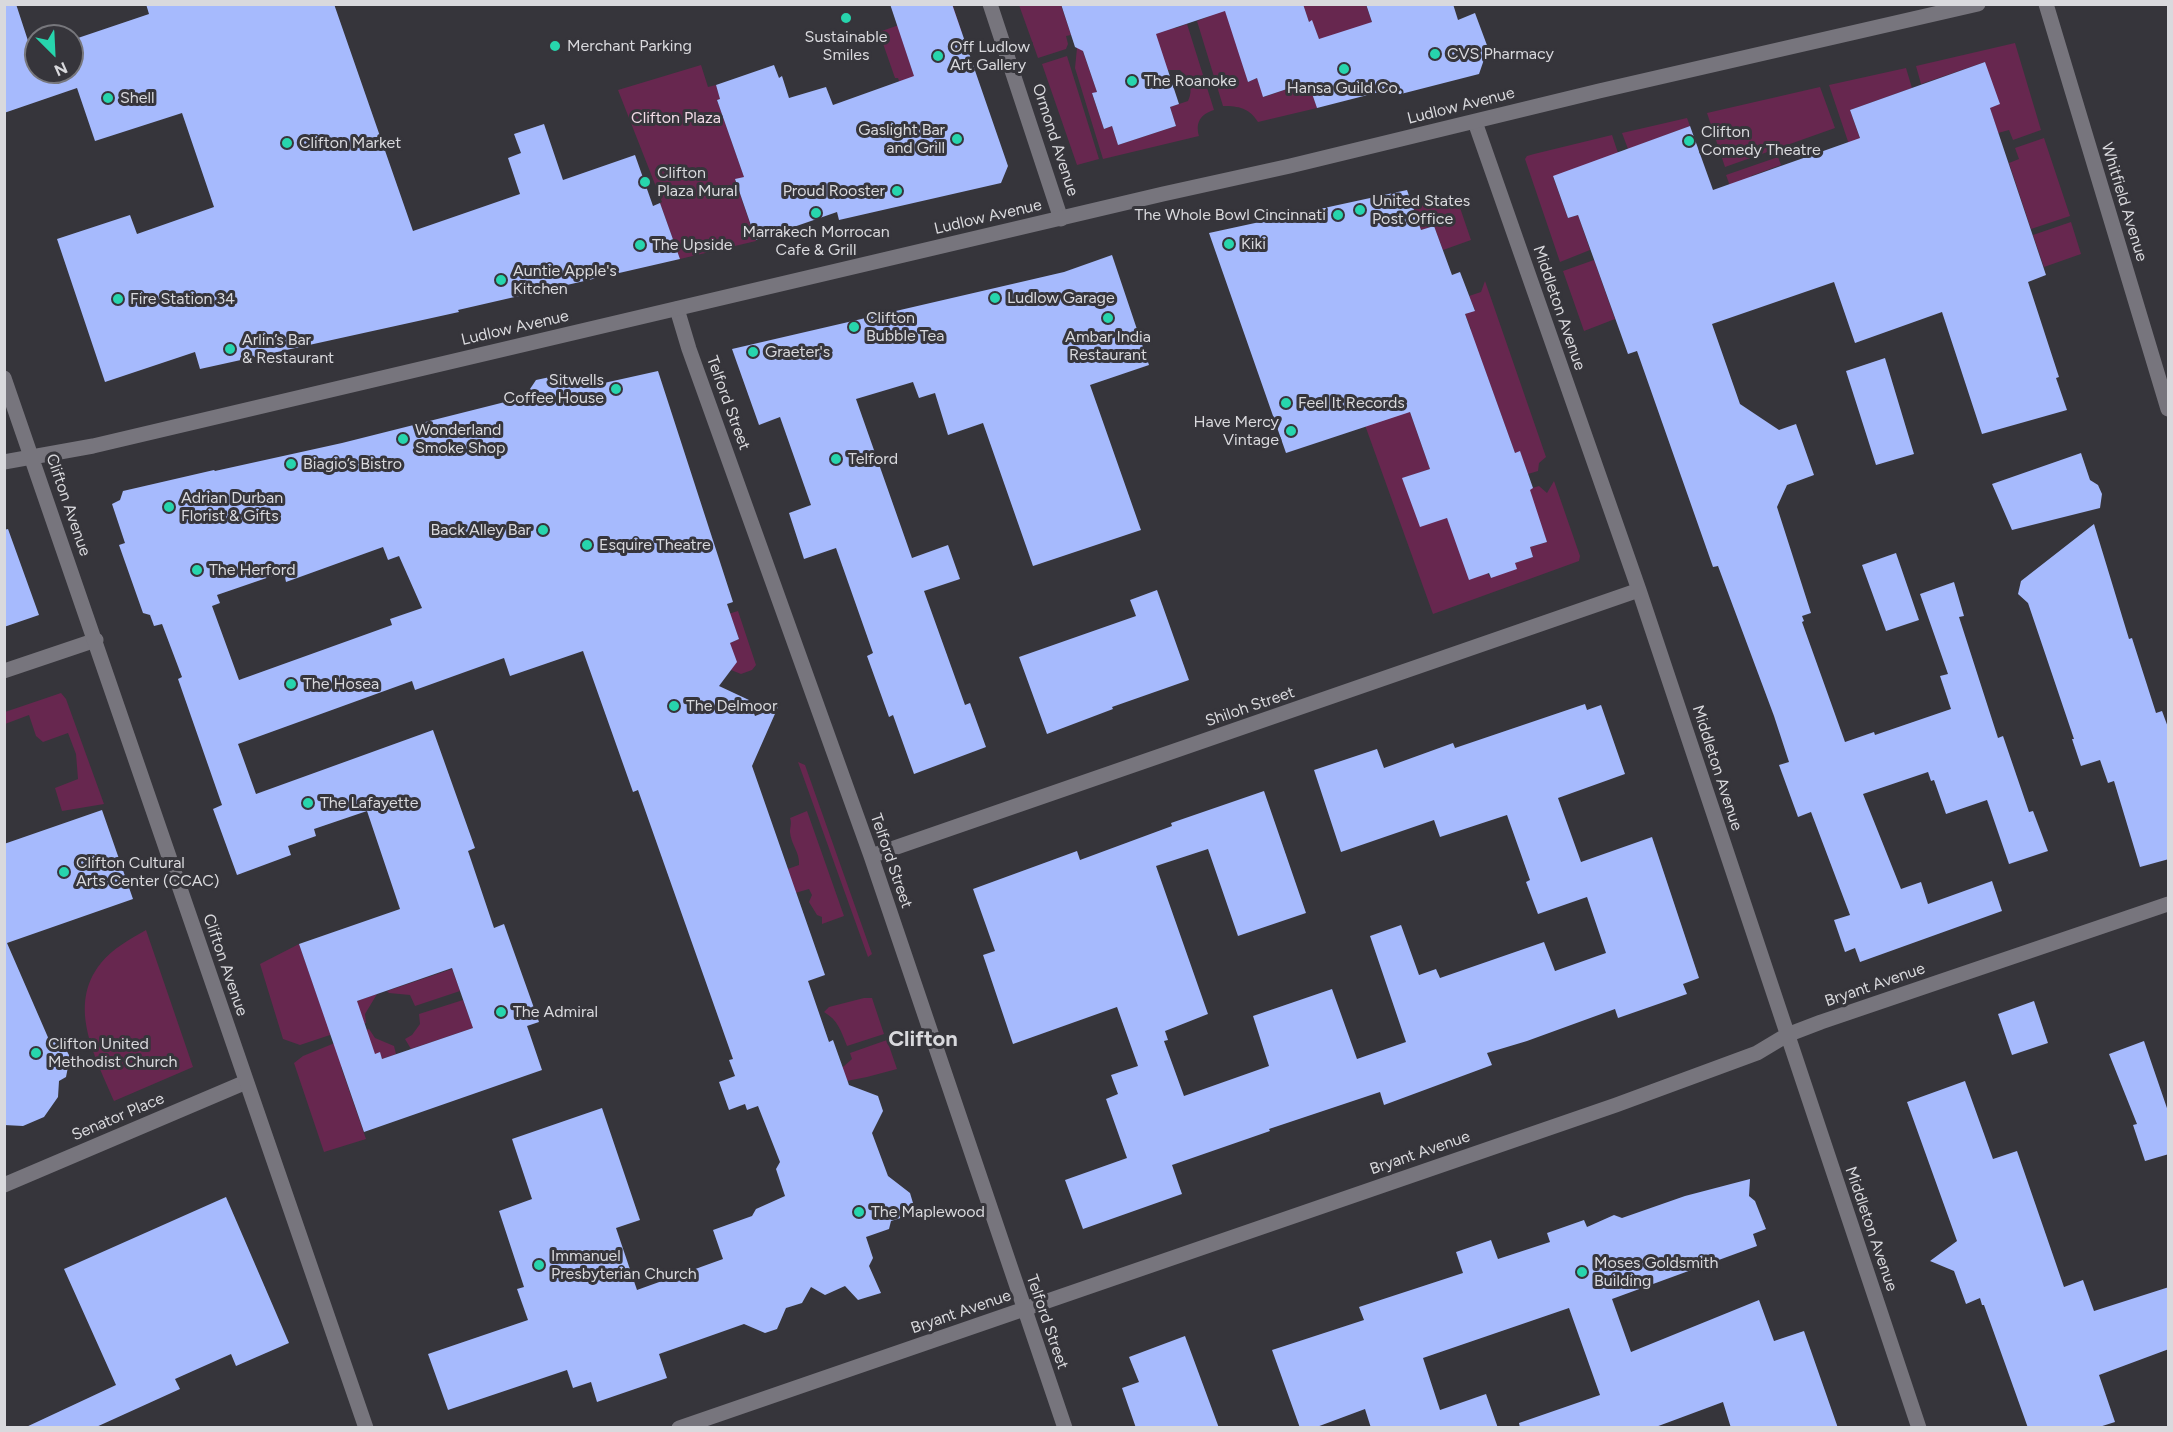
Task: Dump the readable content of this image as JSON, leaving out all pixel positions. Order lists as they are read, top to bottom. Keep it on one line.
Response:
{"streets":{"street":["Ludlow Avenue","Ormond Avenue","Whitfield Avenue","Middleton Avenue","Telford Street","Clifton Avenue","Shiloh Street","Bryant Avenue","Senator Place"]},"crossings":[["Ludlow Avenue","Ormond Avenue"],["Ludlow Avenue","Middleton Avenue"],["Ludlow Avenue","Telford Street"],["Ludlow Avenue","Clifton Avenue"],["Middleton Avenue","Shiloh Street"],["Middleton Avenue","Bryant Avenue"],["Telford Street","Shiloh Street"],["Telford Street","Bryant Avenue"],["Clifton Avenue","Senator Place"]],"districts":["Clifton"],"parks":["Clifton Plaza"],"places":["Sustainable Smiles","Merchant Parking","CVS Pharmacy","Off Ludlow Art Gallery","Hansa Guild Co.","The Roanoke","Shell","Gaslight Bar and Grill","Clifton Comedy Theatre","Clifton Market","Clifton Plaza Mural","Proud Rooster","United States Post Office","Marrakech Morrocan Cafe & Grill","The Whole Bowl Cincinnati","Kiki","The Upside","Auntie Apple's Kitchen","Ludlow Garage","Fire Station 34","Ambar India Restaurant","Clifton Bubble Tea","Arlin’s Bar & Restaurant","Graeter's","Sitwells Coffee House","Feel It Records","Have Mercy Vintage","Wonderland Smoke Shop","Telford","Biagio’s Bistro","Adrian Durban Florist & Gifts","Back Alley Bar","Esquire Theatre","The Herford","The Hosea","The Delmoor","The Lafayette","Clifton Cultural Arts Center (CCAC)","The Admiral","Clifton United Methodist Church","The Maplewood","Immanuel Presbyterian Church","Moses Goldsmith Building"],"north":"bottom right"}
